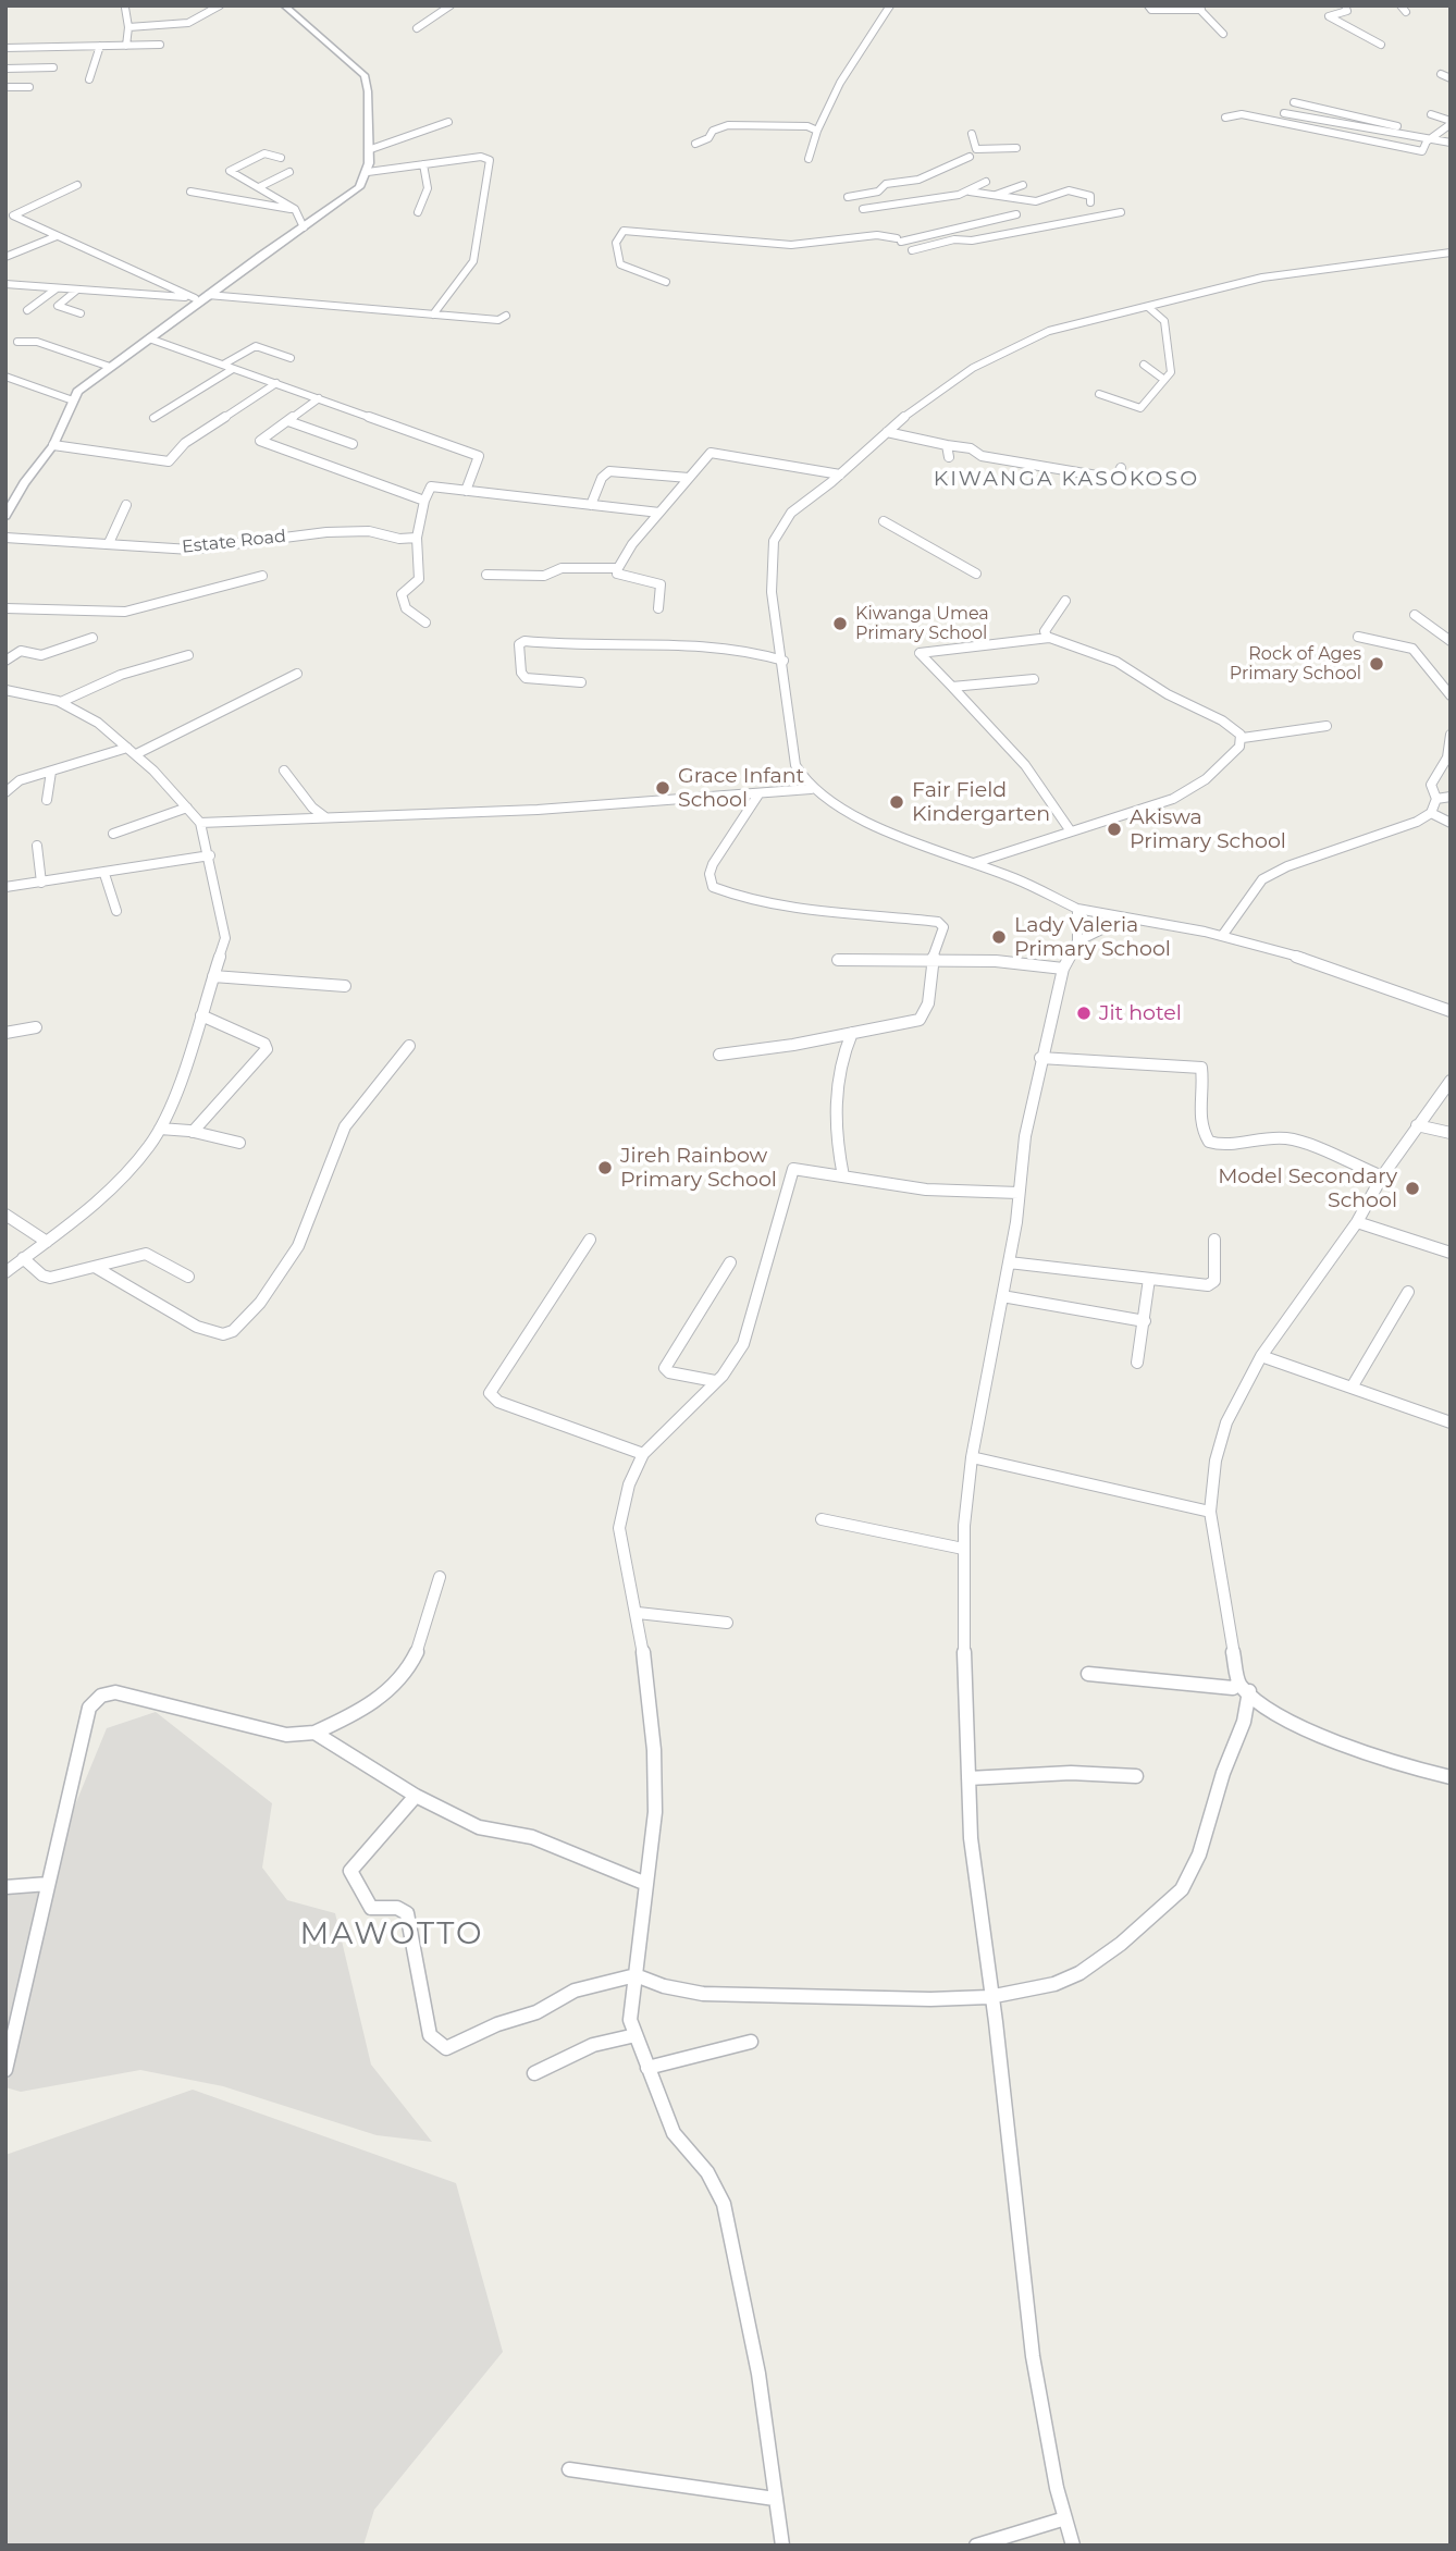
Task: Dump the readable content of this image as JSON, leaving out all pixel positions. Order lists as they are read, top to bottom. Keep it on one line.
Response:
{"streets":{"street":["Estate Road"]},"districts":["KIWANGA KASOKOSO","MAWOTTO"],"places":["Kiwanga Umea Primary School","Rock of Ages Primary School","Grace Infant School","Fair Field Kindergarten","Akiswa Primary School","Lady Valeria Primary School","Jit hotel","Jireh Rainbow Primary School","Model Secondary School"]}
